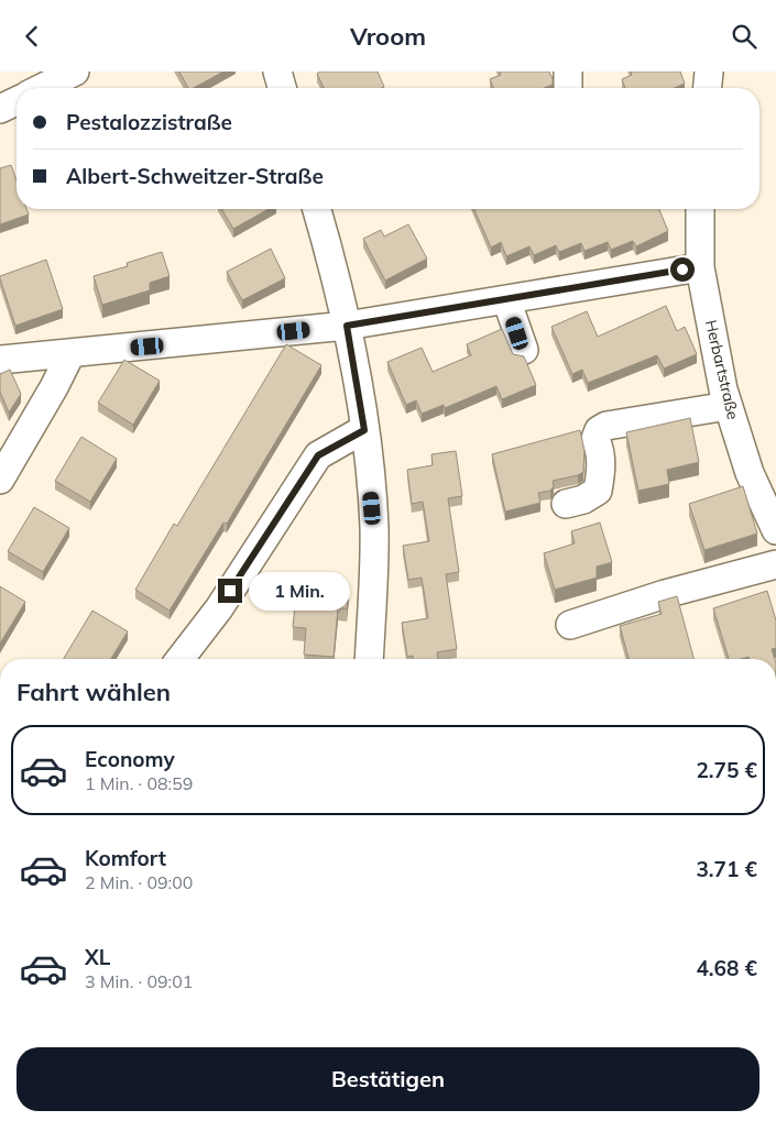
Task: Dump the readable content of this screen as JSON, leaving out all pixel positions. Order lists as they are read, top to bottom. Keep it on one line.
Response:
{"streets":{"street":["Herbartstraße"]},"page":{"header":"Vroom","banner":["Pestalozzistraße","Albert-Schweitzer-Straße"],"bubble":"1 Min.","heading":"Fahrt wählen","list":[{"name":"Economy","note":"1 Min. · 08:59","value":"2.75 €"},{"name":"Komfort","note":"2 Min. · 09:00","value":"3.71 €"},{"name":"XL","note":"3 Min. · 09:01","value":"4.68 €"}],"buttons":"Bestätigen"}}
